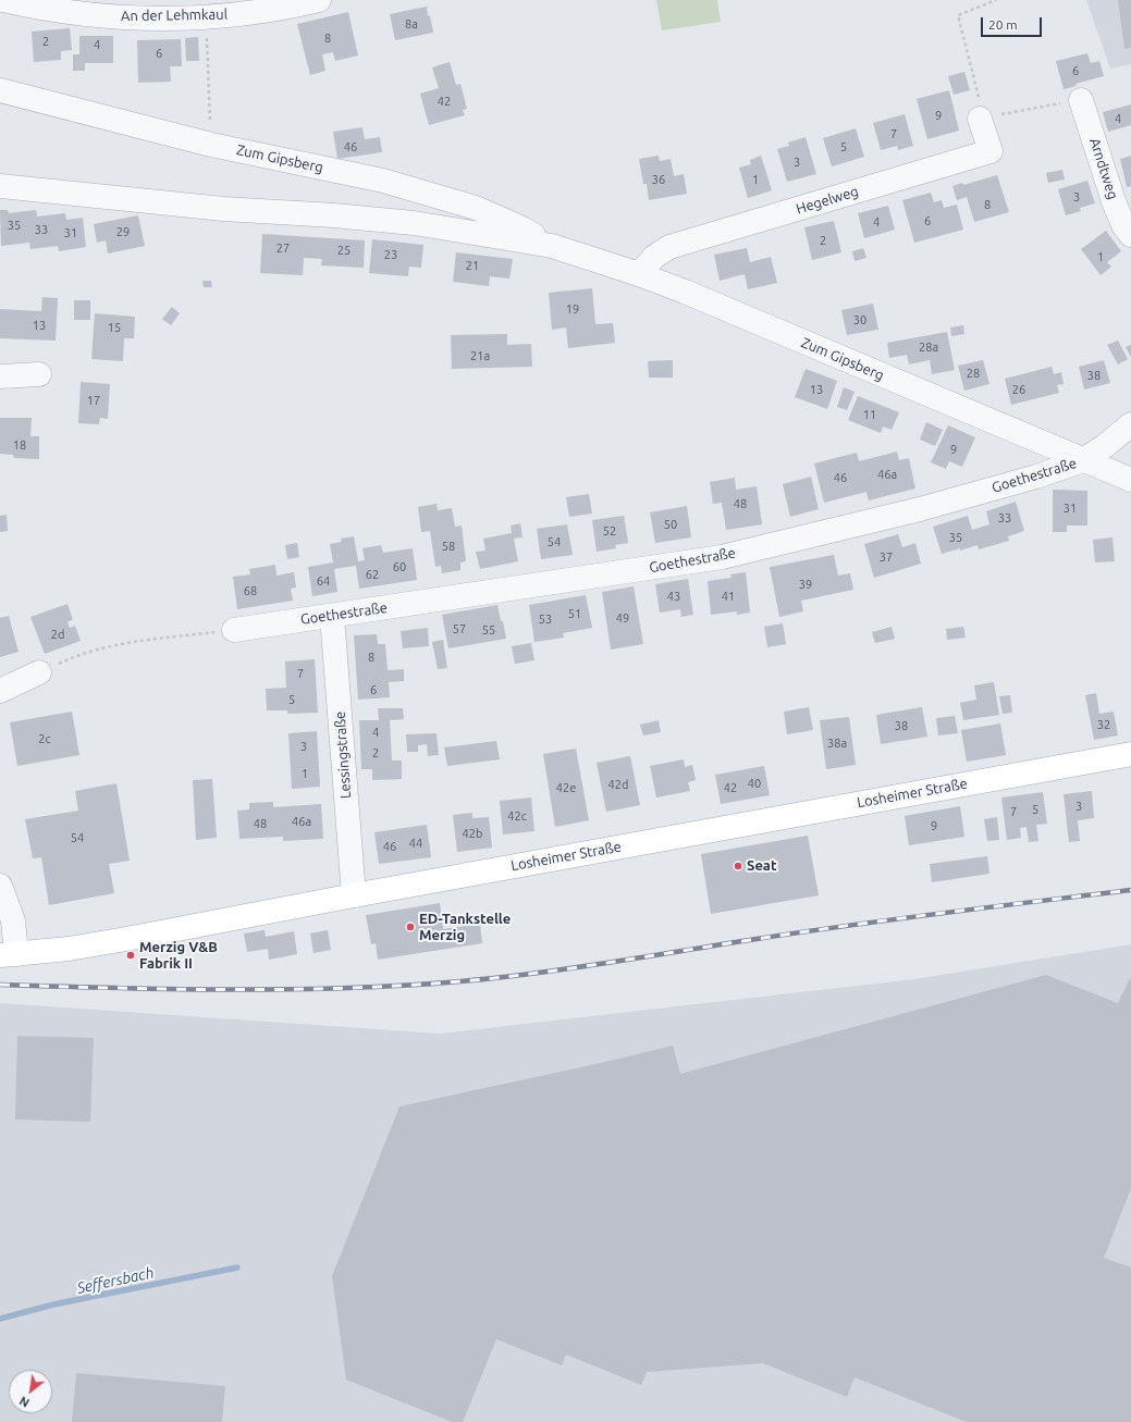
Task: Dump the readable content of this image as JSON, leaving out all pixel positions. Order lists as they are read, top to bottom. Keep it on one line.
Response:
{"streets":{"main road":["Losheimer Straße"],"street":["An der Lehmkaul","Zum Gipsberg","Arndtweg","Hegelweg","Goethestraße","Lessingstraße"]},"crossings":[["Zum Gipsberg","Hegelweg"],["Zum Gipsberg","Goethestraße"],["Goethestraße","Lessingstraße"],["Lessingstraße","Losheimer Straße"]],"water":["Seffersbach"],"places":["Seat","ED-Tankstelle Merzig","Merzig V&B Fabrik II"],"house_numbers":["8a","8","2","4","6","6","42","9","4","7","46","5","3","36","1","3","8","6","4","35","33","29","31","2","27","25","23","1","21","19","30","13","15","28a","21a","28","38","13","26","17","11","18","9","46a","46","48","31","33","50","52","35","54","58","37","60","62","64","39","68","43","41","51","49","53","57","55","2d","8","7","6","5","32","38","4","2c","38a","3","2","1","40","42d","42e","42","3","5","7","42c","46a","48","9","42b","54","44","46"],"scale_bar":"20 m","north":"bottom left"}
